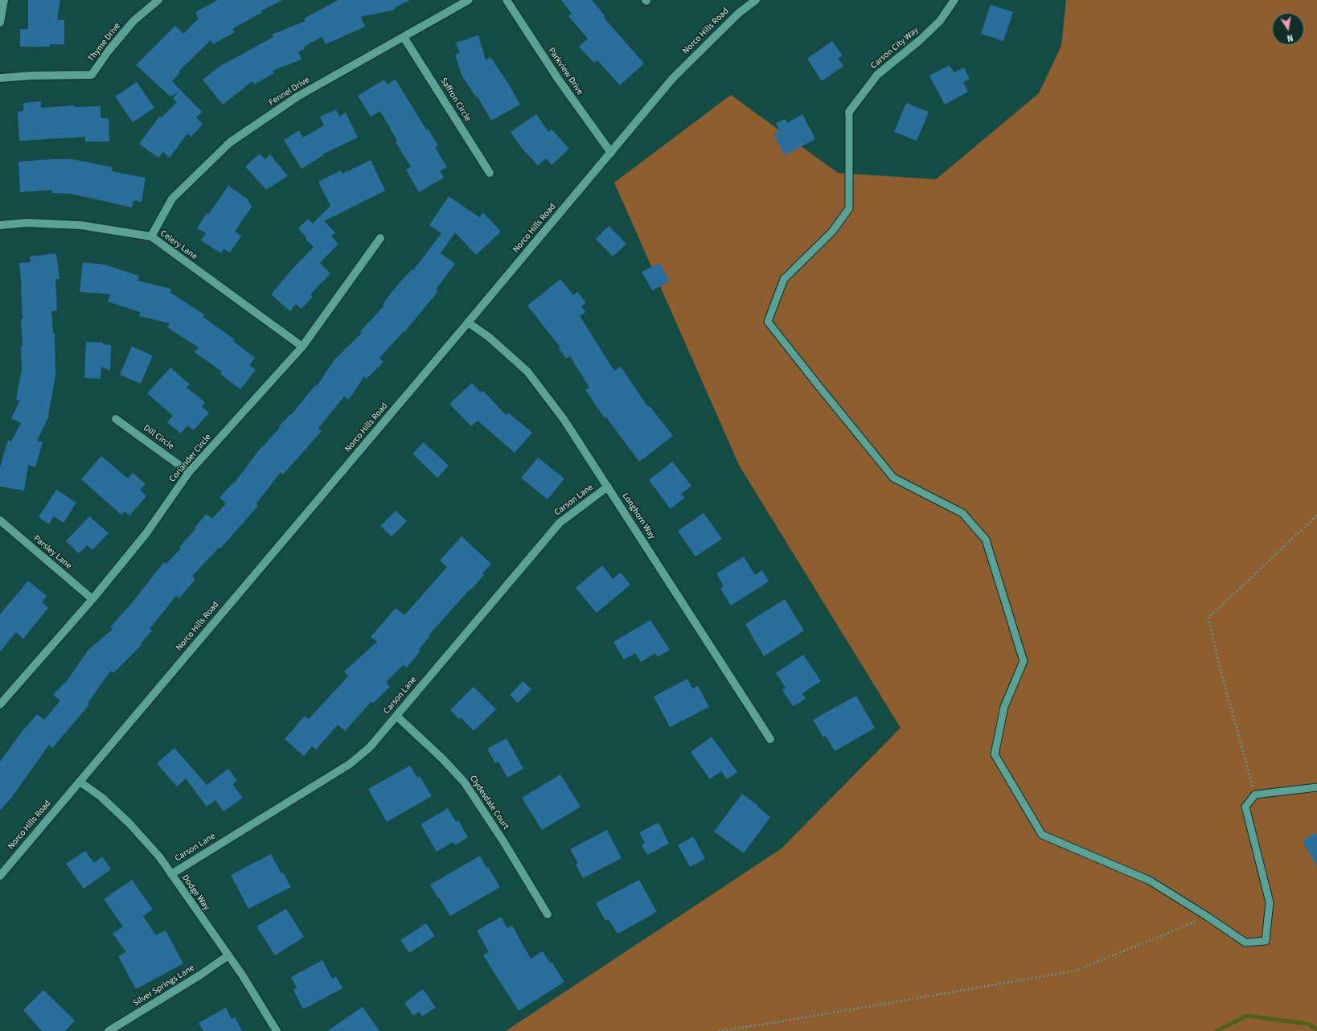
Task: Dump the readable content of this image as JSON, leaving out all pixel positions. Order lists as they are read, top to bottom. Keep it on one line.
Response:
{"streets":{"street":["Norco Hills Road","Thyme Drive","Carson City Way","Parkview Drive","Fennel Drive","Saffron Circle","Celery Lane","Dill Circle","Coriander Circle","Carson Lane","Longhorn Way","Parsley Lane","Clydesdale Court","Dodge Way","Silver Springs Lane"]},"crossings":[["Norco Hills Road","Parkview Drive"],["Norco Hills Road","Longhorn Way"],["Norco Hills Road","Dodge Way"],["Fennel Drive","Saffron Circle"],["Fennel Drive","Celery Lane"],["Celery Lane","Coriander Circle"],["Dill Circle","Coriander Circle"],["Coriander Circle","Parsley Lane"],["Carson Lane","Longhorn Way"],["Carson Lane","Clydesdale Court"],["Carson Lane","Dodge Way"],["Dodge Way","Silver Springs Lane"]],"north":"bottom"}
